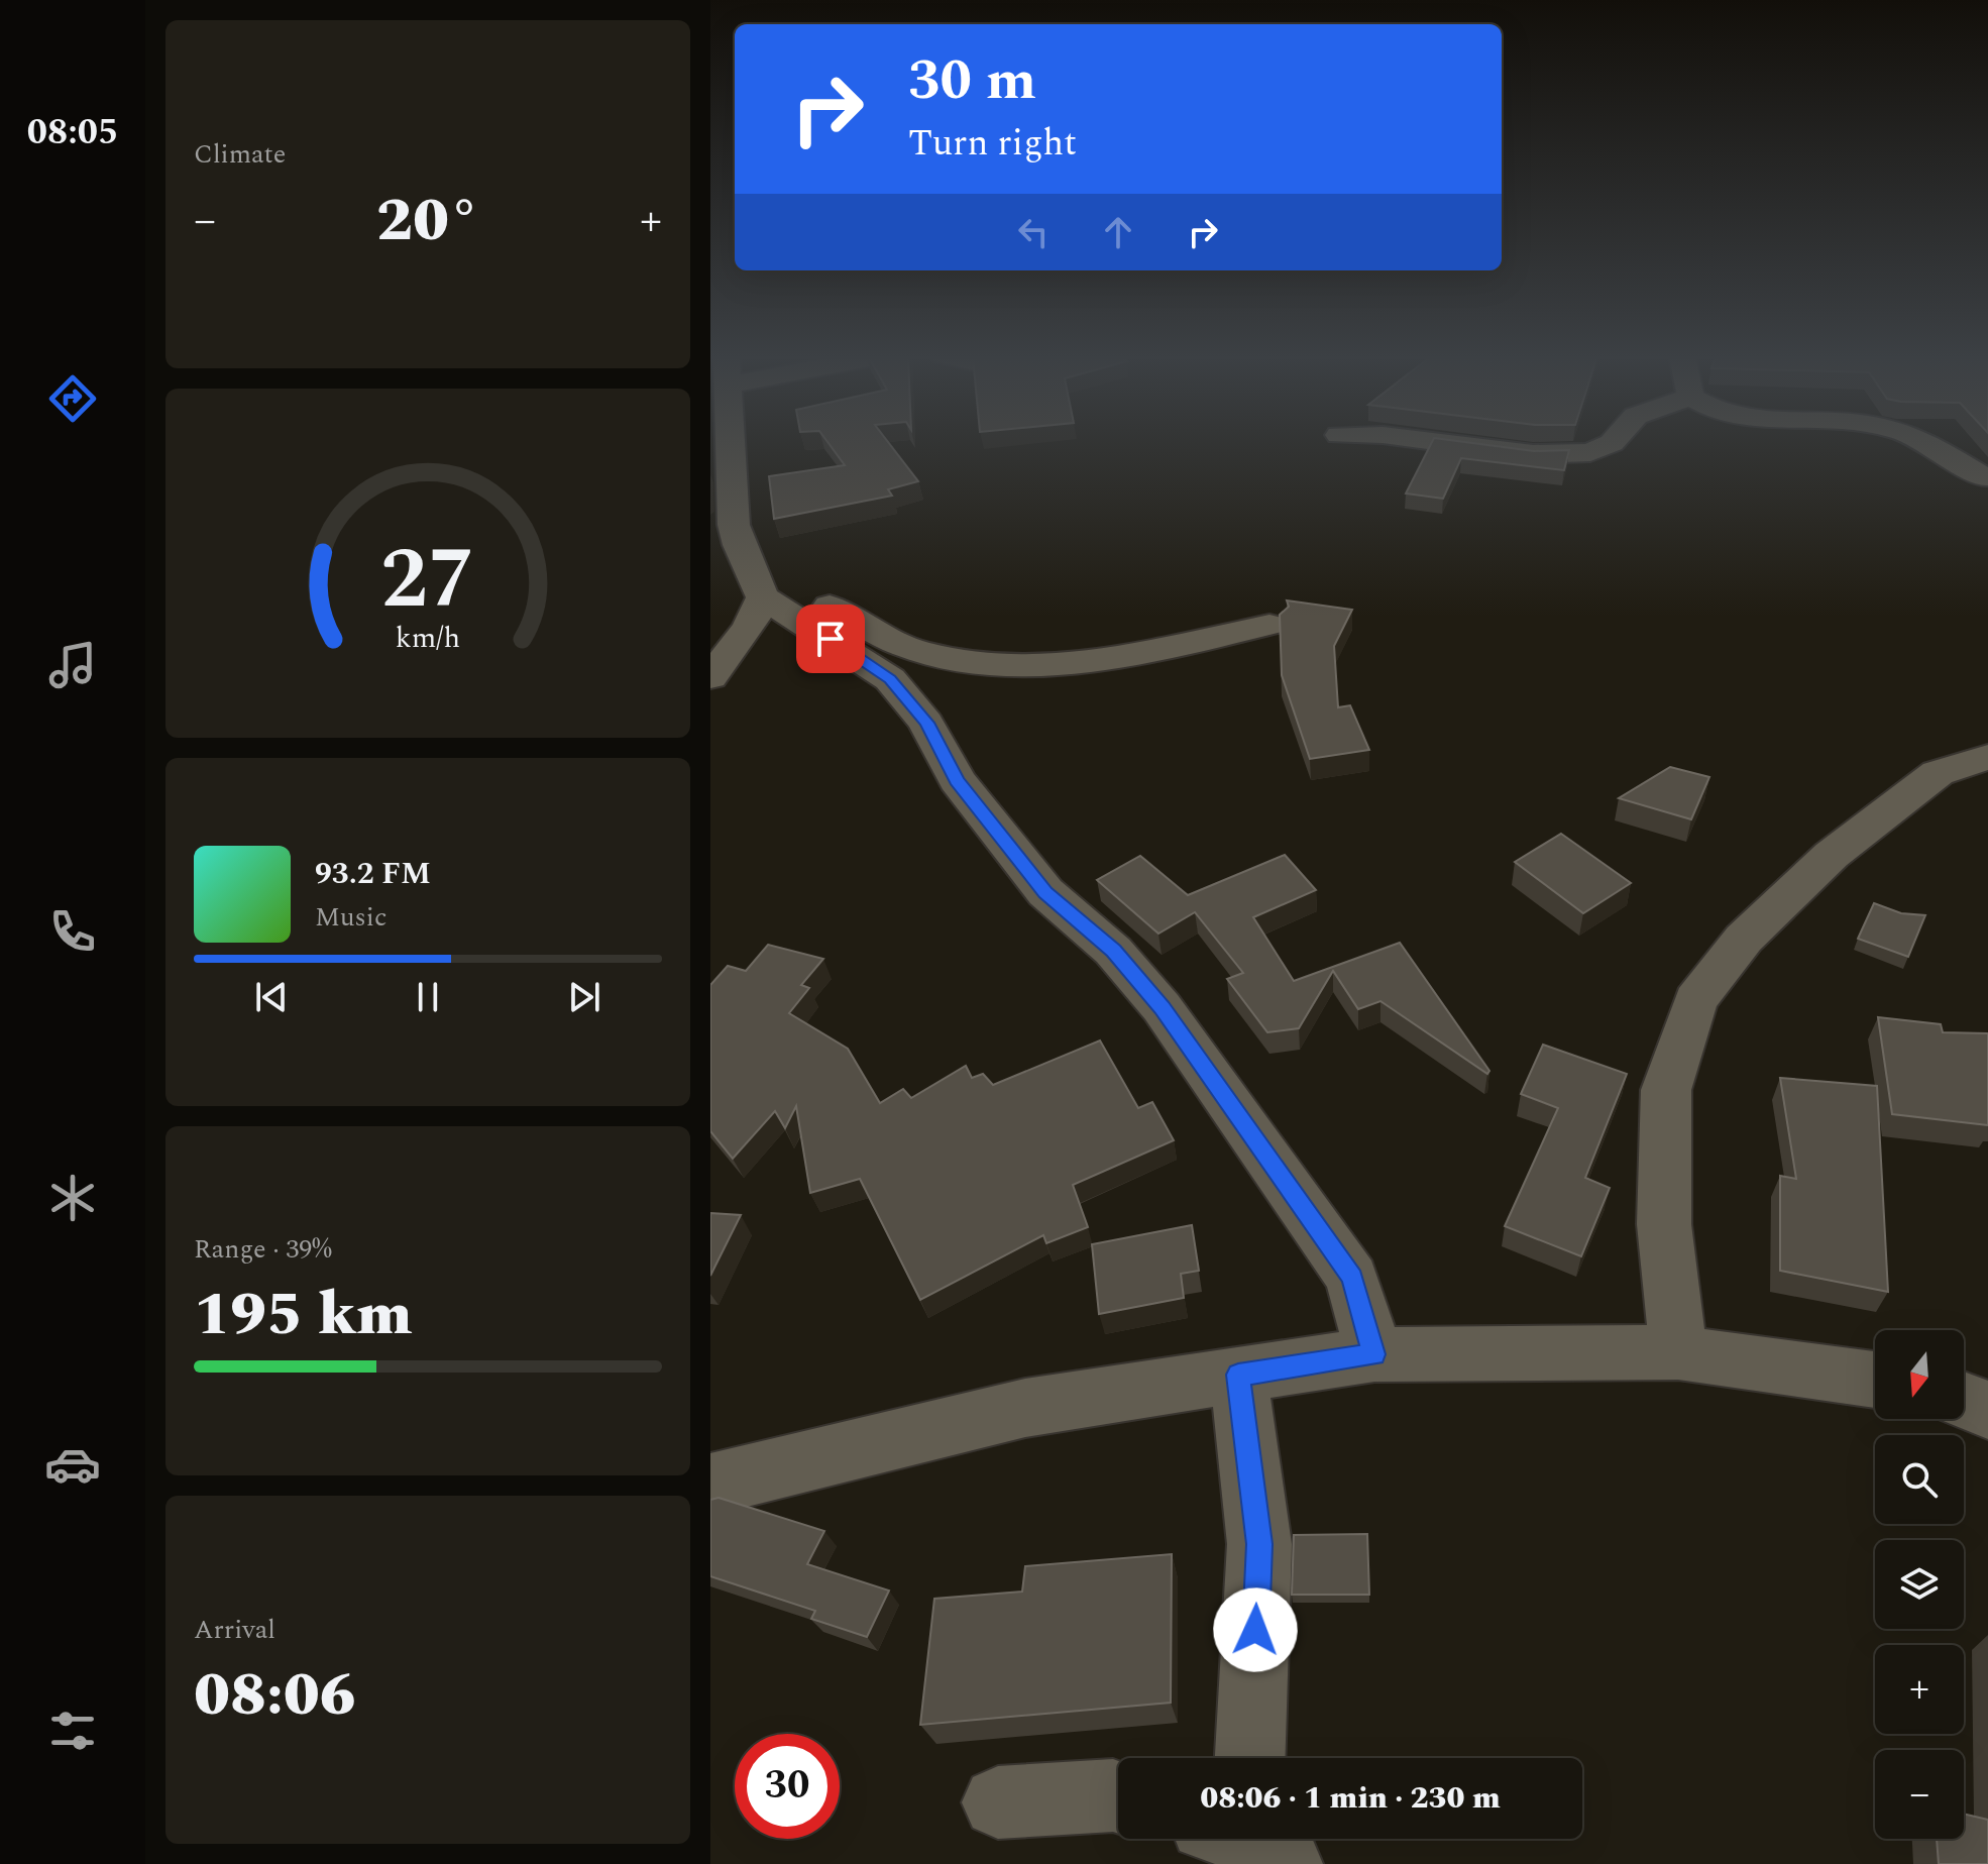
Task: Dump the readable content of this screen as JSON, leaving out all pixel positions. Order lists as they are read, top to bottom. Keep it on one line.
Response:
{"north":"bottom","page":{"tabs":"08:05","tile":["Climate",["Range · 39%","195 km"],["Arrival","08:06"]],"turn":["30 m","Turn right"],"heat":["−","20°","+"],"song":["93.2 FM","Music"],"map_buttons":["+","−"],"limit":"30","trip":"08:06 · 1 min · 230 m","gauge":["27","km/h"]}}
